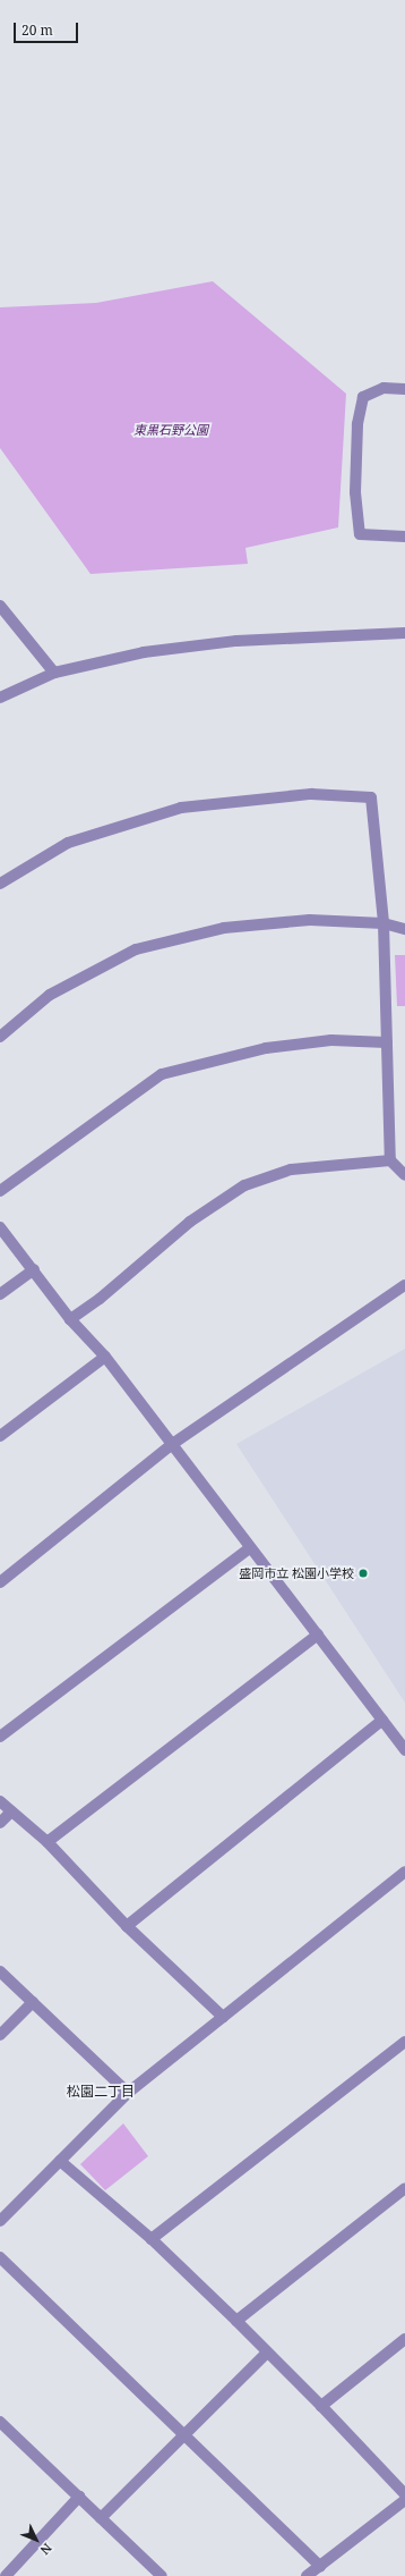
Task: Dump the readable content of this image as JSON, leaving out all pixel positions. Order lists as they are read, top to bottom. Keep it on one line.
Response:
{"districts":["松園二丁目"],"parks":["東黒石野公園"],"places":["盛岡市立 松園小学校"],"scale_bar":"20 m","north":"bottom right"}
